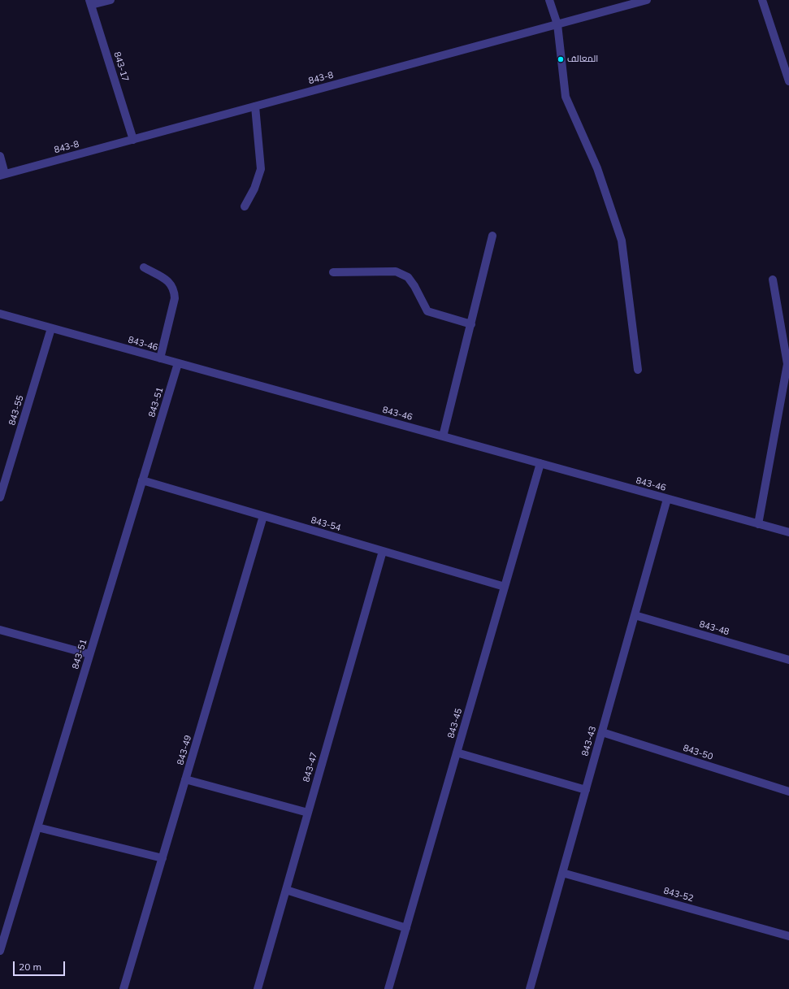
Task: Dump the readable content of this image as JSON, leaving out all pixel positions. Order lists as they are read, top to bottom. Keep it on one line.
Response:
{"streets":{"street":["843-17","843-8","843-46","843-51","843-55","843-54","843-48","843-45","843-43","843-49","843-50","843-47","843-52"]},"crossings":[["843-17","843-8"],["843-46","843-51"],["843-46","843-55"],["843-46","843-45"],["843-46","843-43"],["843-51","843-54"],["843-54","843-45"],["843-54","843-49"],["843-54","843-47"],["843-48","843-43"],["843-43","843-50"],["843-43","843-52"]],"places":["المعالف"],"scale_bar":"20 m"}
